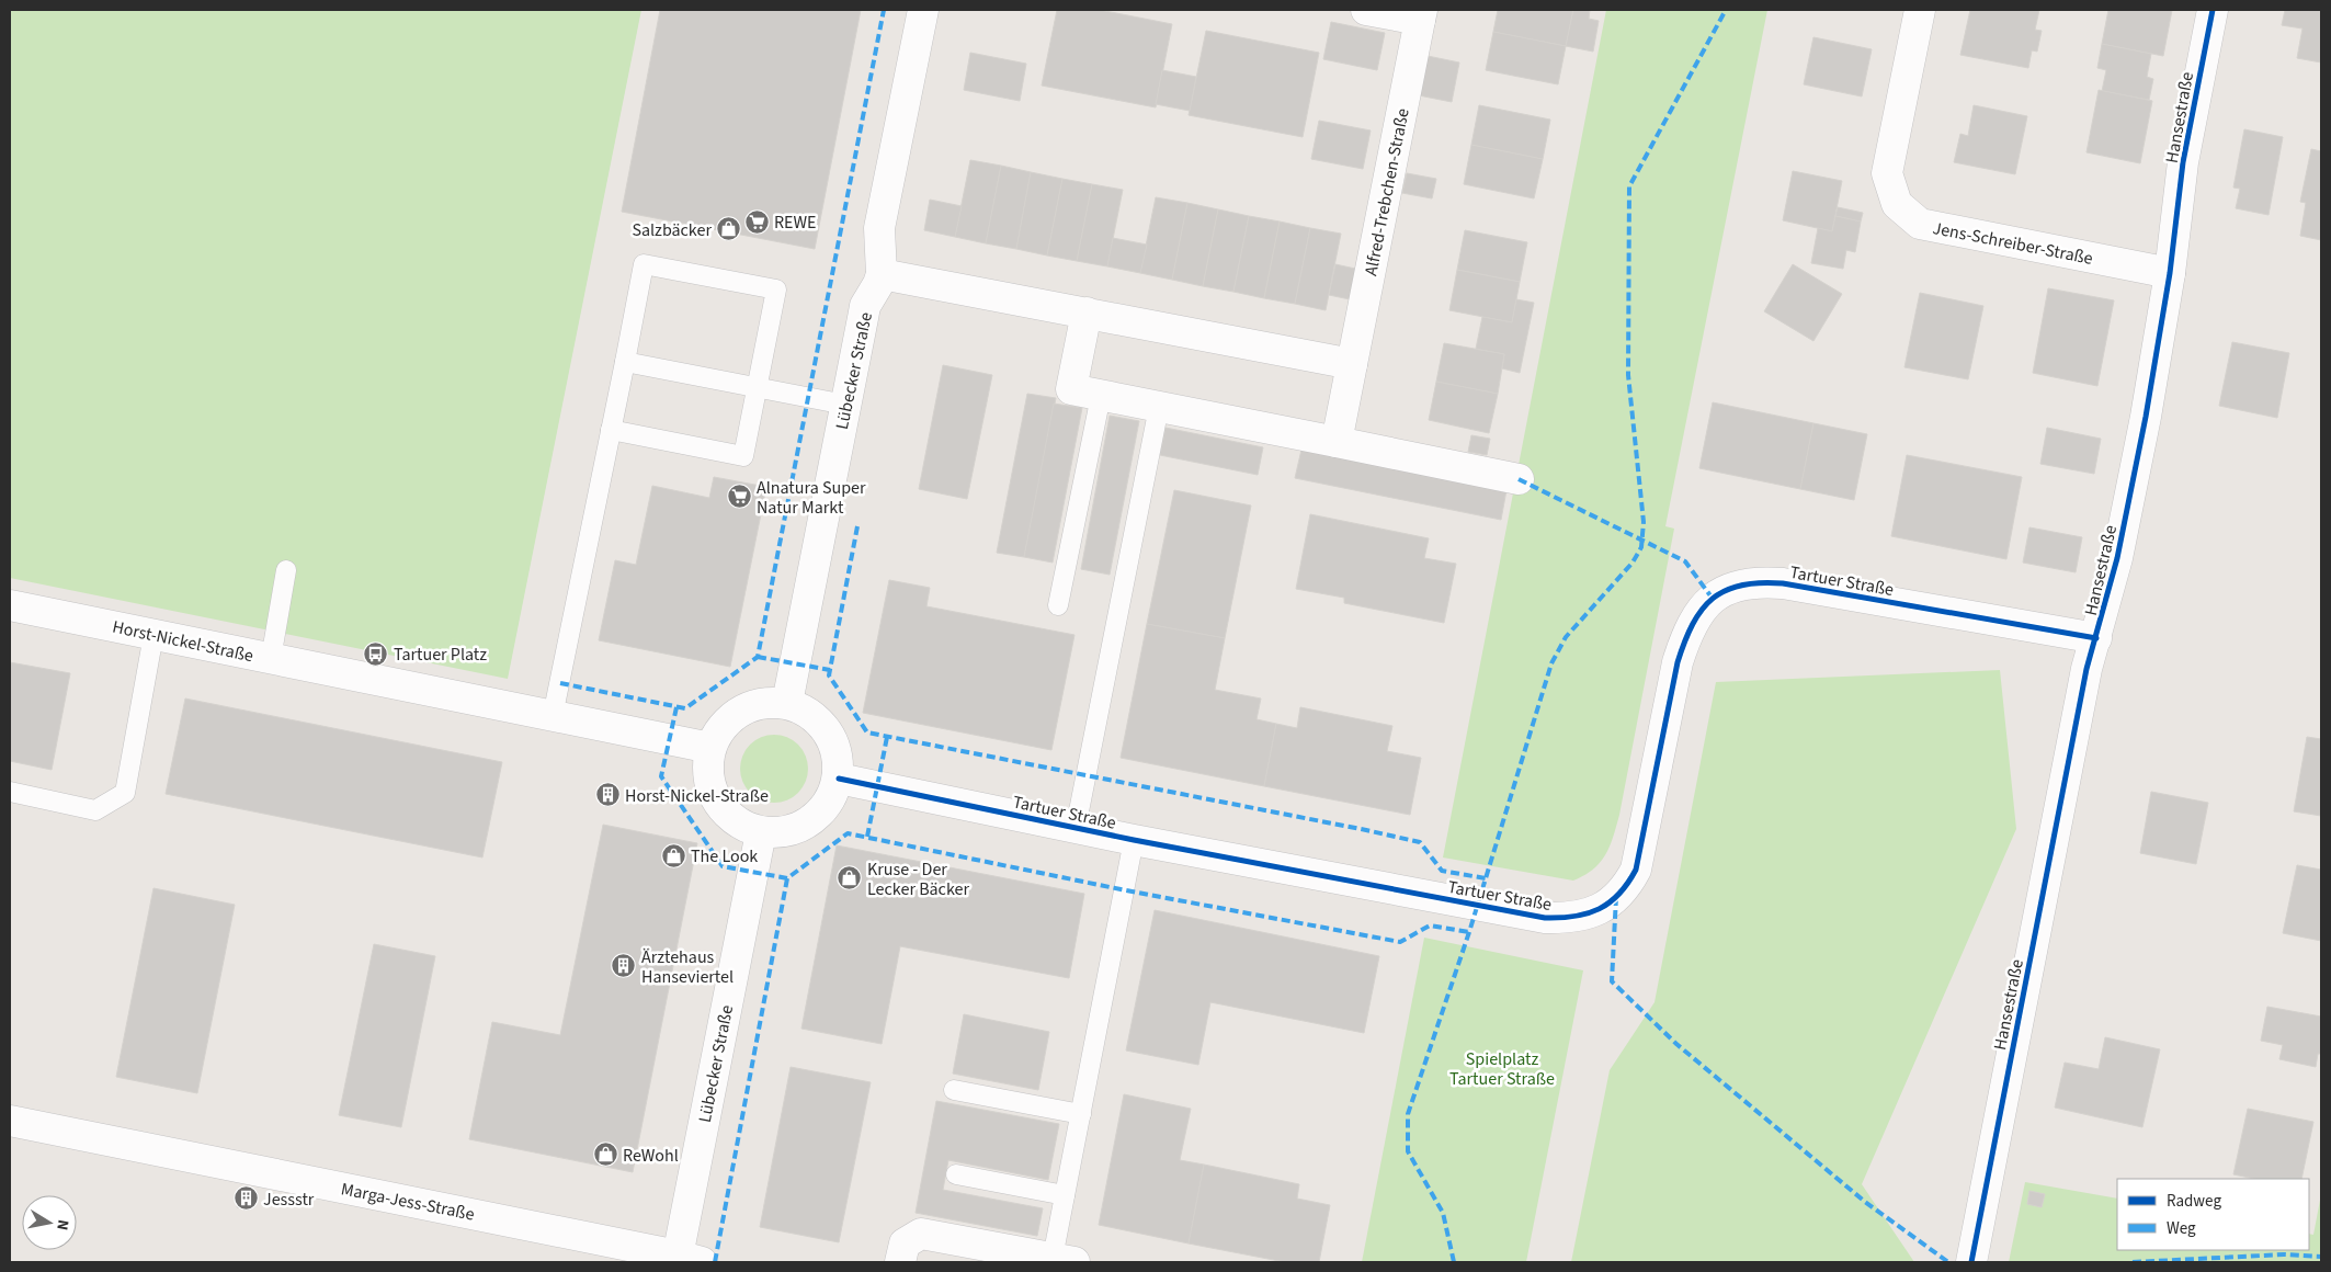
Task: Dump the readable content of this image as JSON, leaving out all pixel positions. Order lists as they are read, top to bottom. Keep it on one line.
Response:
{"streets":{"street":["Hansestraße","Alfred-Trebchen-Straße","Jens-Schreiber-Straße","Lübecker Straße","Tartuer Straße","Horst-Nickel-Straße","Marga-Jess-Straße"]},"crossings":[["Hansestraße","Jens-Schreiber-Straße"],["Hansestraße","Tartuer Straße"],["Lübecker Straße","Tartuer Straße"],["Lübecker Straße","Horst-Nickel-Straße"],["Lübecker Straße","Marga-Jess-Straße"],["Tartuer Straße","Horst-Nickel-Straße"]],"parks":["Spielplatz Tartuer Straße"],"places":{"supermarket":["REWE","Alnatura Super Natur Markt"],"shop":["Salzbäcker","The Look","Kruse - Der Lecker Bäcker","ReWohl"],"bus stop":["Tartuer Platz"],"building":["Horst-Nickel-Straße","Ärztehaus Hanseviertel","Jessstr"]},"legend":["Radweg","Weg"],"north":"right"}
